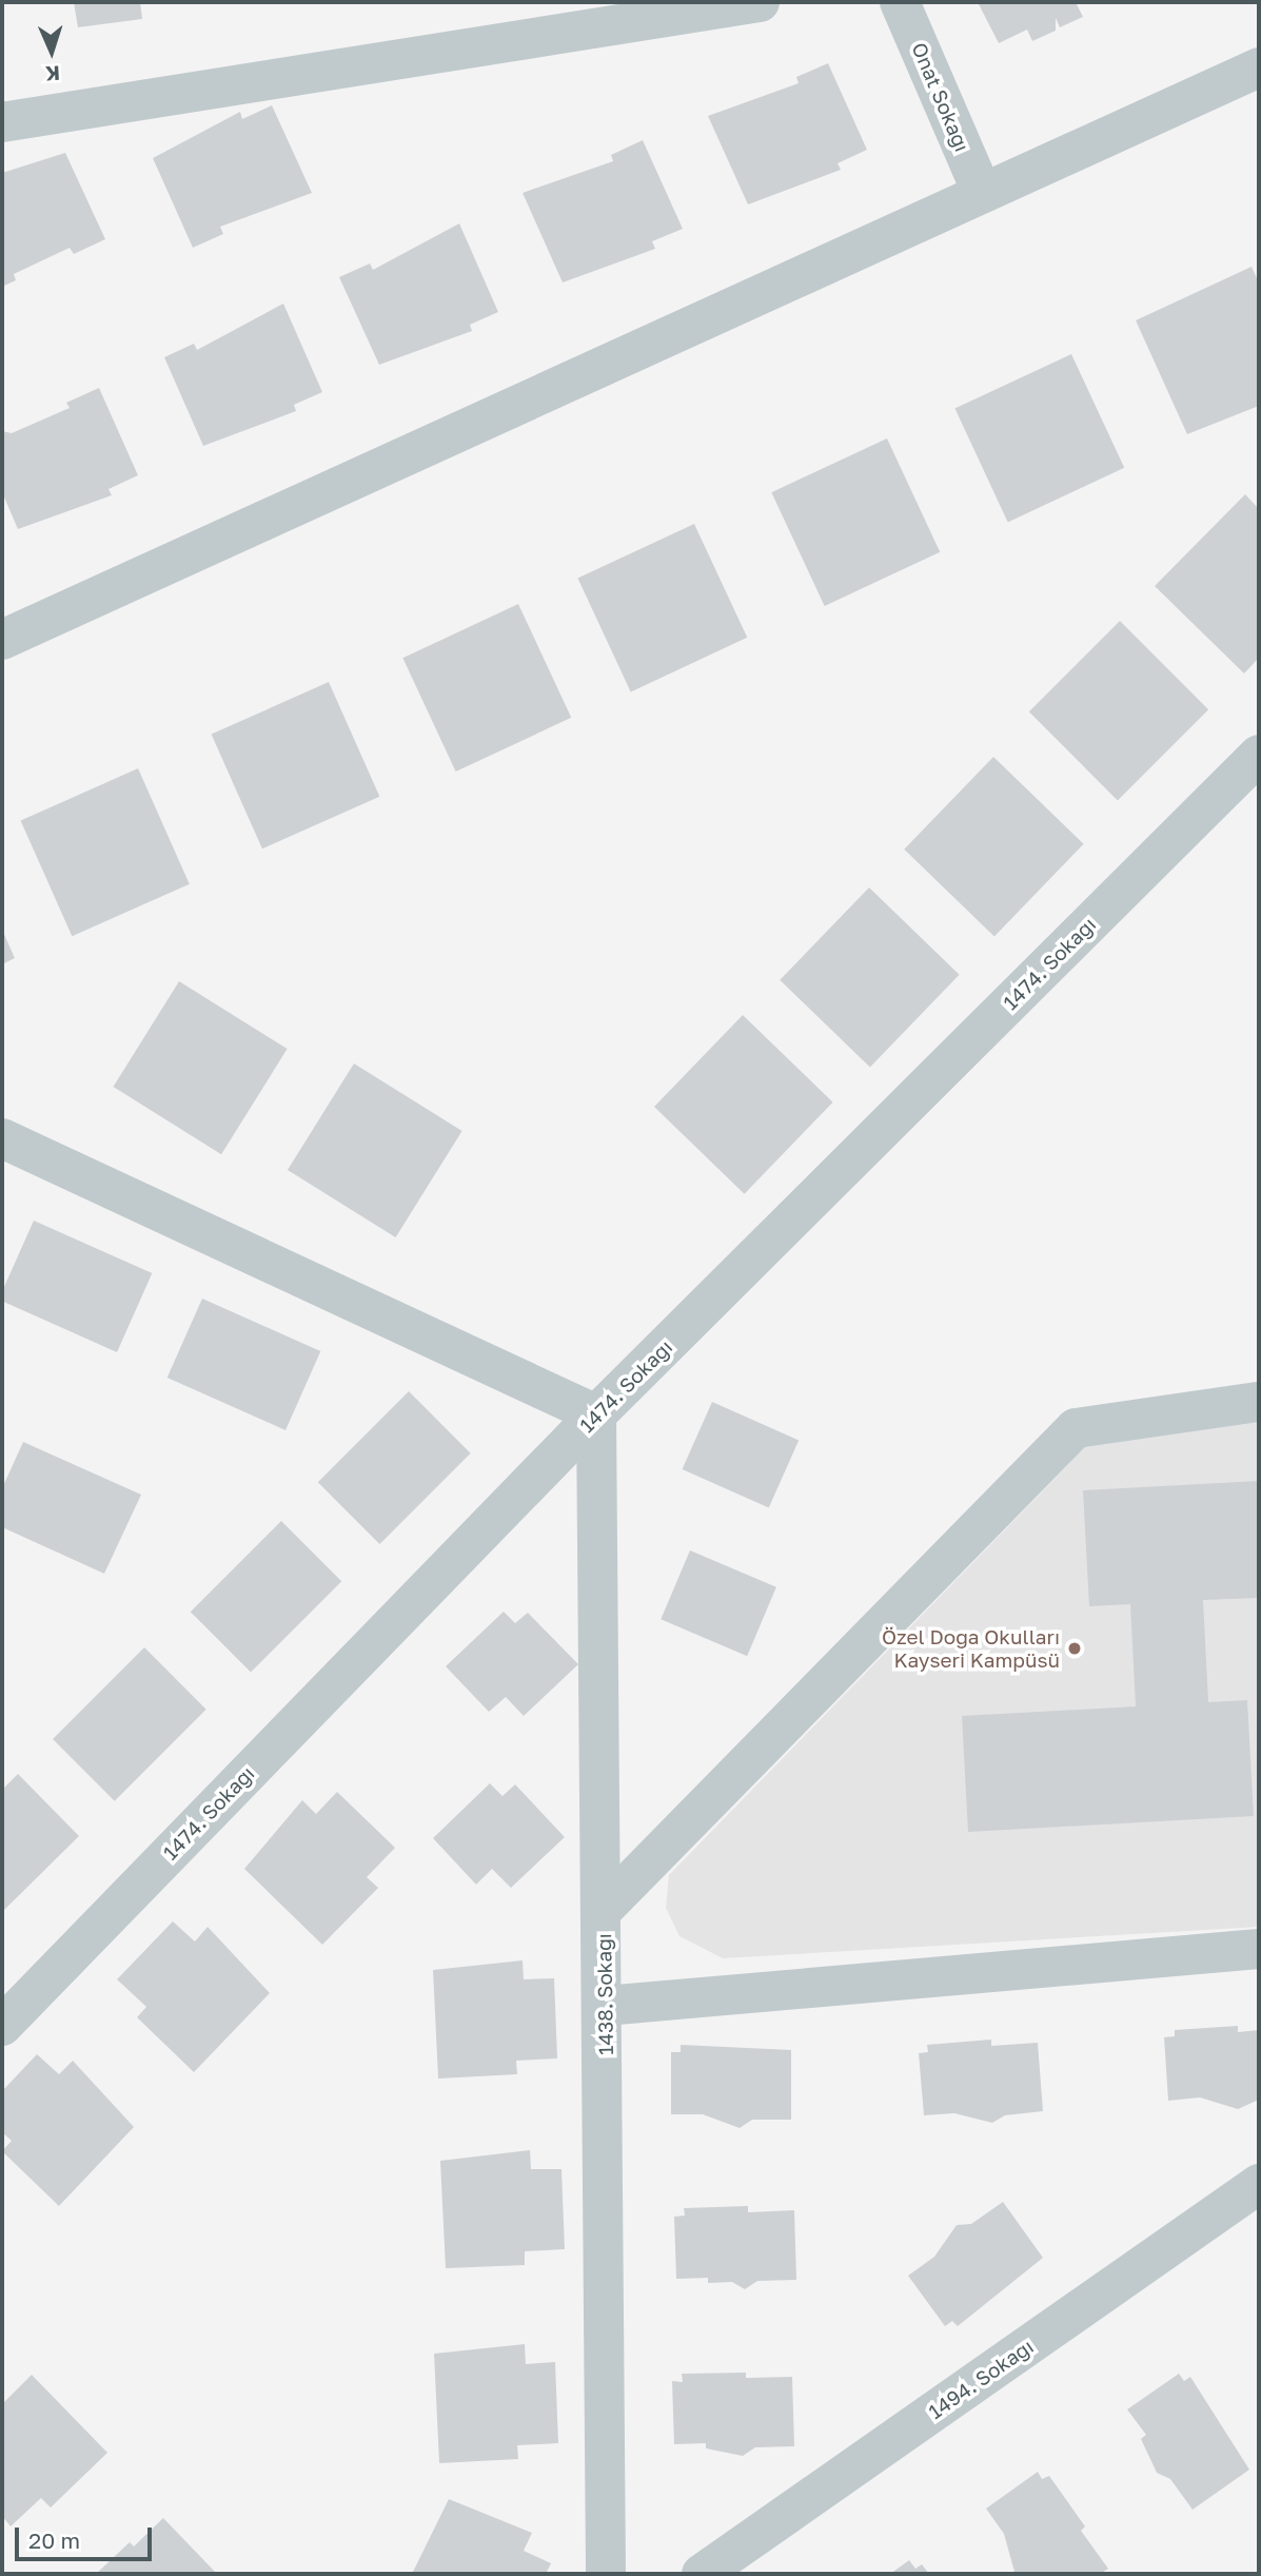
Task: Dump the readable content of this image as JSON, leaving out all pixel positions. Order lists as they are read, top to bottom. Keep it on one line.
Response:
{"streets":{"street":["Onat Sokağı","1474. Sokağı","1438. Sokağı","1494. Sokağı"]},"crossings":[["1474. Sokağı","1438. Sokağı"]],"places":["Özel Doğa Okulları Kayseri Kampüsü"],"scale_bar":"20 m","north":"bottom"}
